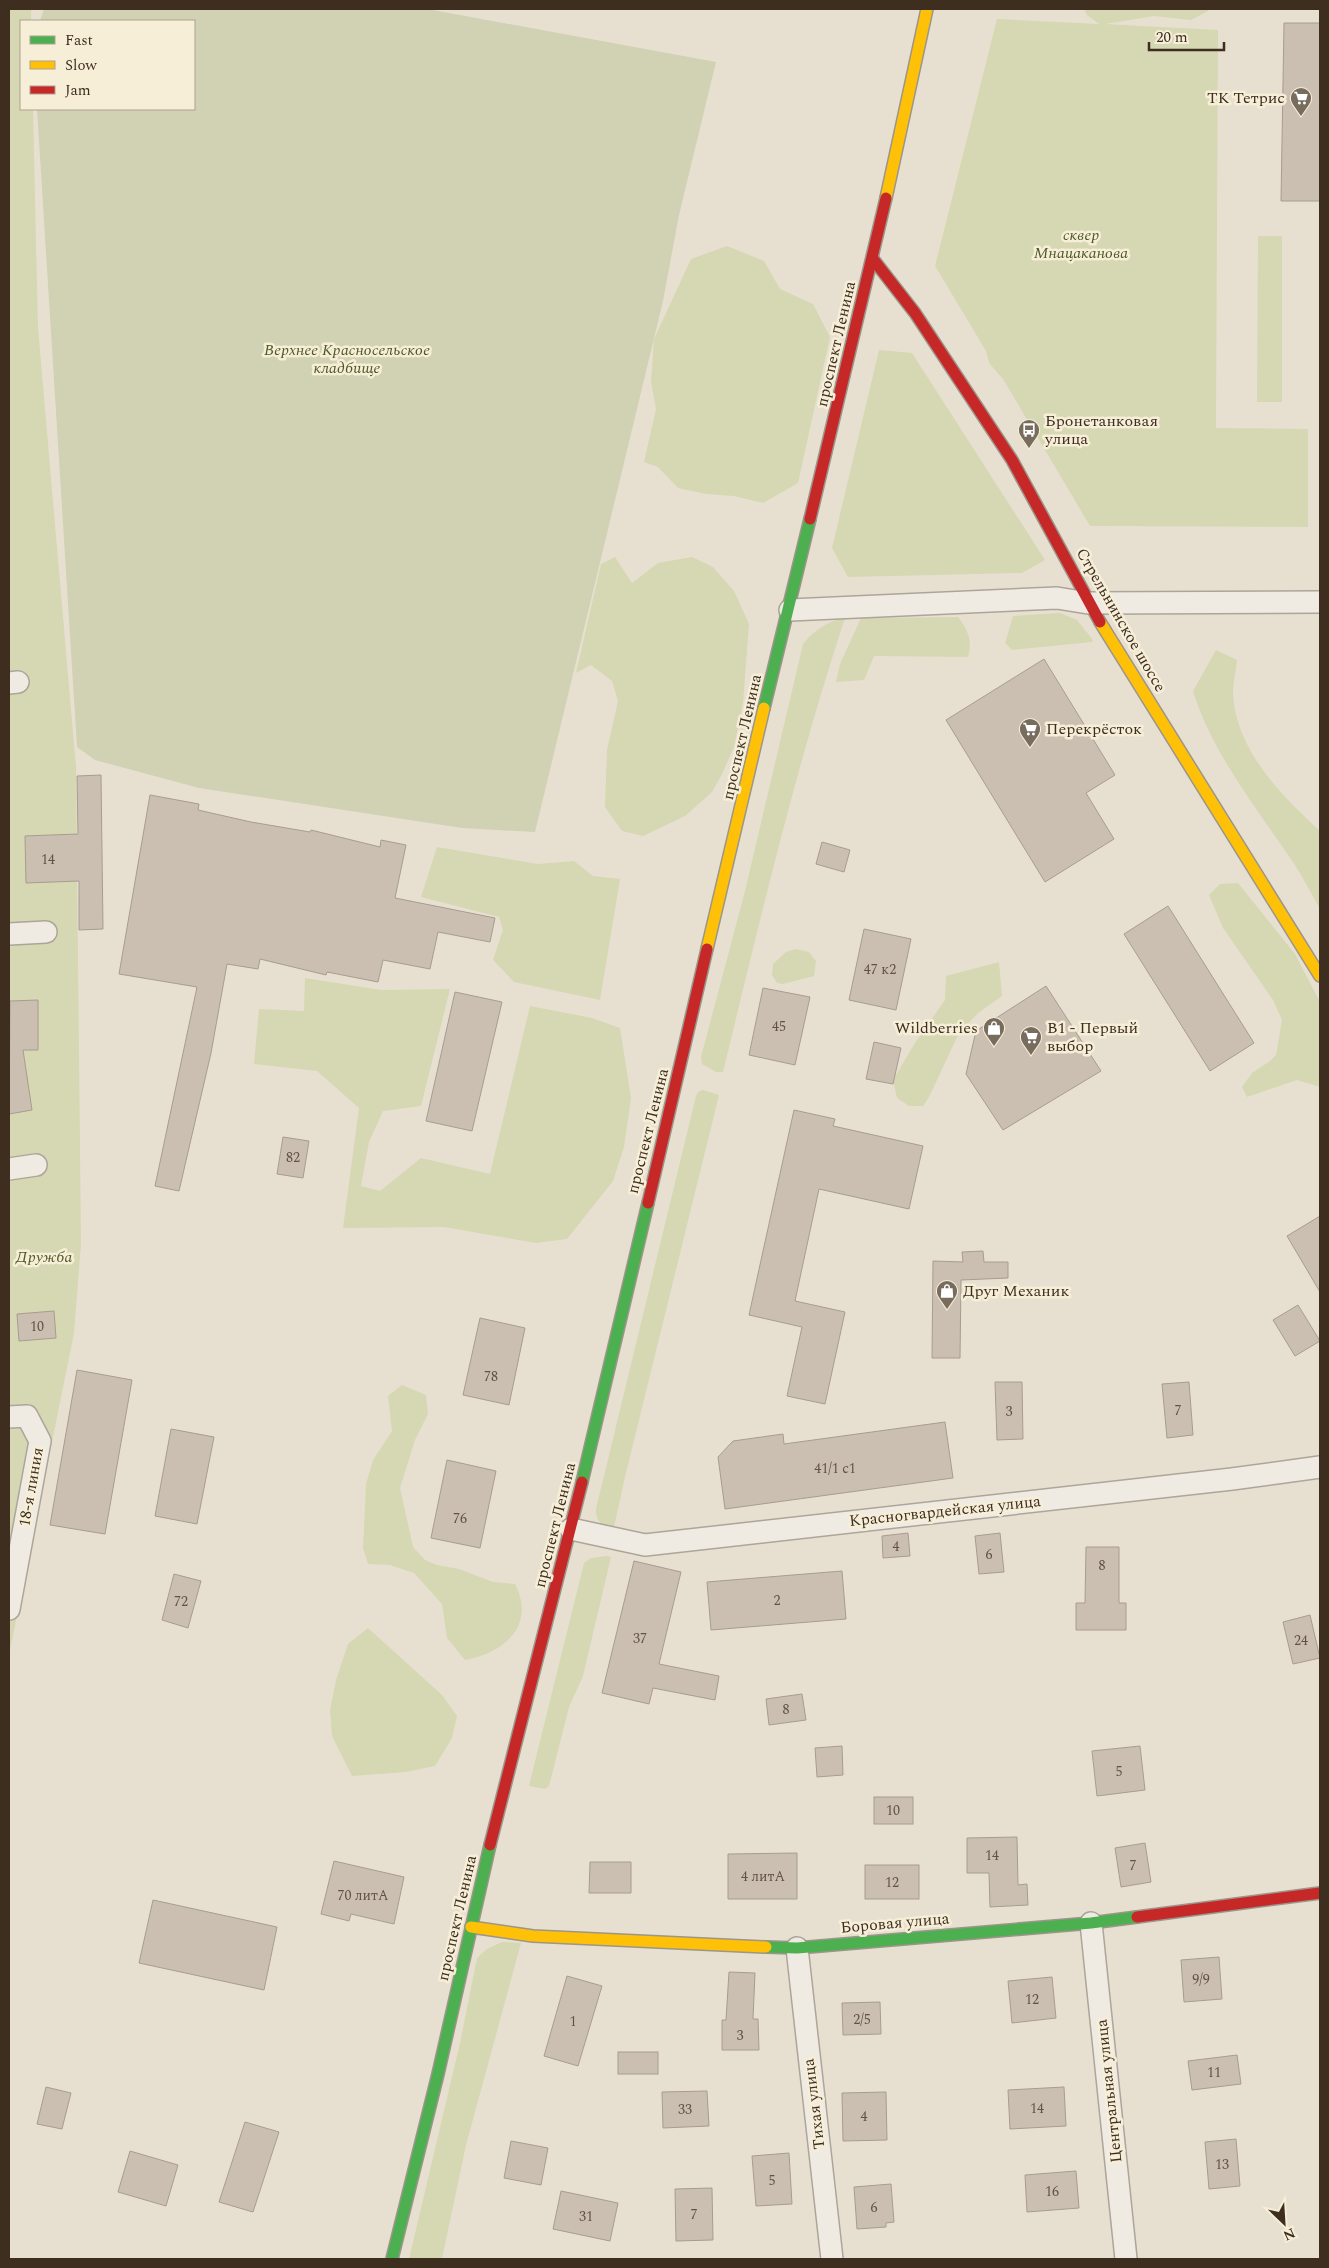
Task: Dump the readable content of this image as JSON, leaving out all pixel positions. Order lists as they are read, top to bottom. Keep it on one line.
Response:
{"streets":{"main road":["проспект Ленина","Стрельнинское шоссе","Боровая улица"],"street":["18-я линия","Красногвардейская улица","Центральная улица","Тихая улица"]},"crossings":[["проспект Ленина","Стрельнинское шоссе"],["проспект Ленина","Красногвардейская улица"],["проспект Ленина","Боровая улица"],["Боровая улица","Центральная улица"],["Боровая улица","Тихая улица"]],"parks":["сквер Мнацаканова","Верхнее Красносельское кладбище","Дружба"],"places":{"supermarket":["ТК Тетрис","Перекрёсток","В1 - Первый выбор"],"bus stop":["Бронетанковая улица"],"shop":["Wildberries","Друг Механик"]},"house_numbers":["14","47 к2","45","82","10","78","7","3","41/1 с1","76","4","6","8","2","72","37","24","8","5","10","14","7","4 литА","12","70 литА","9/9","12","2/5","1","3","11","14","33","4","13","5","16","6","7","31"],"legend":["Fast","Slow","Jam"],"scale_bar":"20 m","north":"bottom right"}
